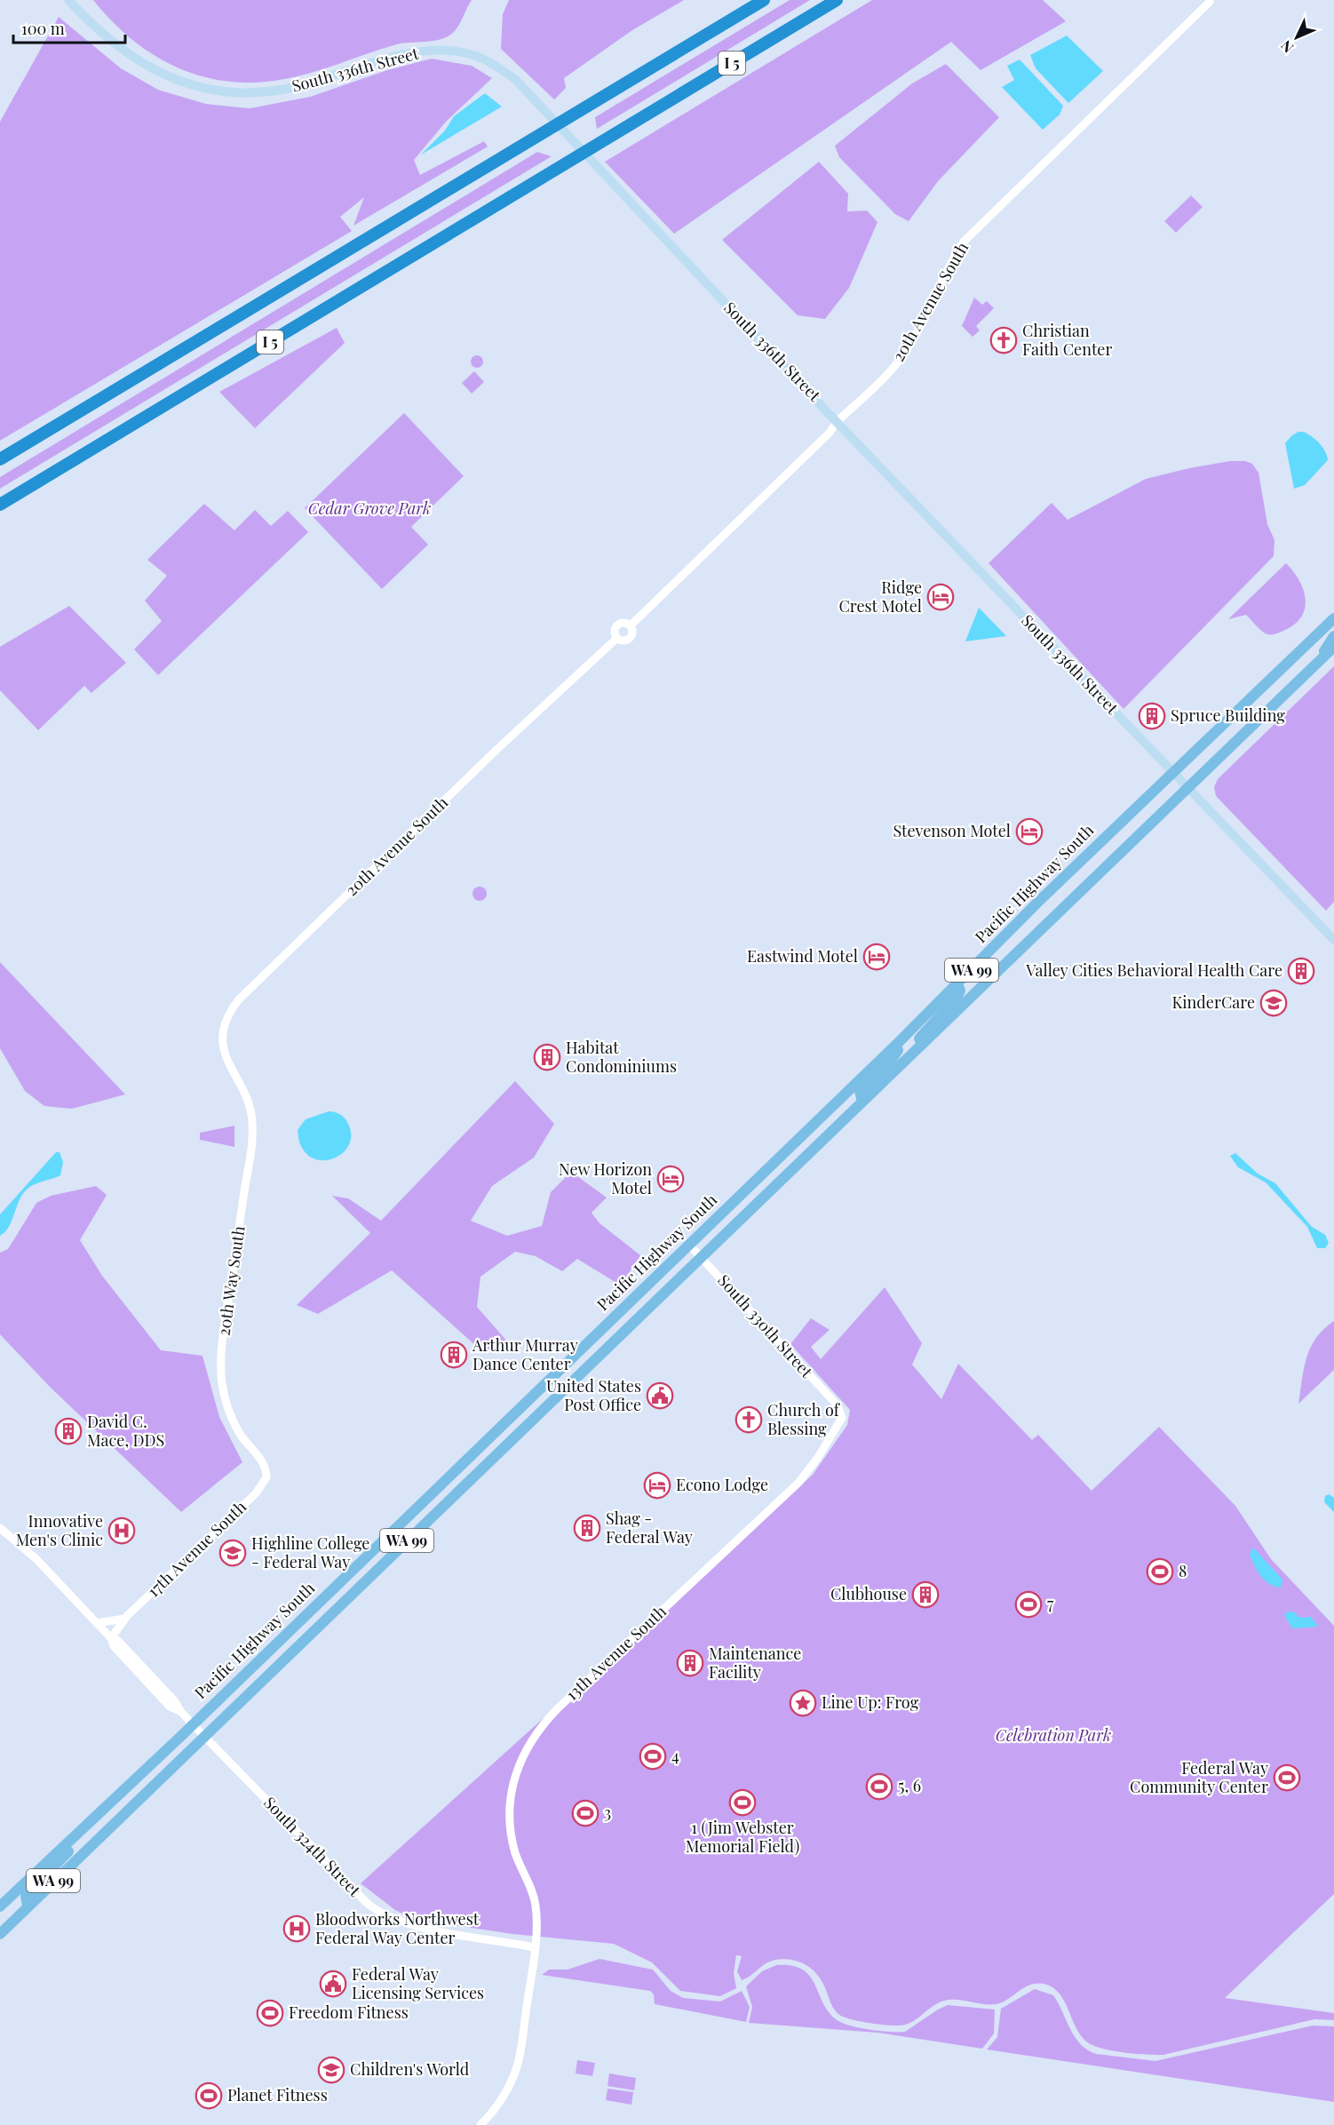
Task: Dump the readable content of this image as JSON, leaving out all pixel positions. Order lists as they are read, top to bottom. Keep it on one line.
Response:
{"streets":{"highway":["I 5"],"main road":["South 336th Street","Pacific Highway South","WA 99"],"street":["20th Avenue South","20th Way South","South 330th Street","17th Avenue South","13th Avenue South","South 324th Street"]},"crossings":[["South 336th Street","20th Avenue South"],["South 336th Street","Pacific Highway South"],["20th Avenue South","20th Way South"],["Pacific Highway South","South 330th Street"],["Pacific Highway South","South 324th Street"],["20th Way South","17th Avenue South"],["South 330th Street","13th Avenue South"],["17th Avenue South","South 324th Street"],["13th Avenue South","South 324th Street"]],"parks":["Cedar Grove Park","Celebration Park"],"places":{"church":["Christian Faith Center","Church of Blessing"],"hotel":["Ridge Crest Motel","Stevenson Motel","Eastwind Motel","New Horizon Motel","Econo Lodge"],"building":["Spruce Building","Valley Cities Behavioral Health Care","Habitat Condominiums","Arthur Murray Dance Center","David C. Mace, DDS","Shag - Federal Way","Clubhouse","Maintenance Facility"],"school or university":["KinderCare","Highline College - Federal Way","Children's World"],"public building":["United States Post Office","Federal Way Licensing Services"],"hospital":["Innovative Men's Clinic","Bloodworks Northwest Federal Way Center"],"sports":["8","7","4","Federal Way Community Center","5, 6","1 (Jim Webster Memorial Field)","3","Freedom Fitness","Planet Fitness"],"place":["Line Up: Frog"]},"scale_bar":"100 m","north":"bottom left"}
